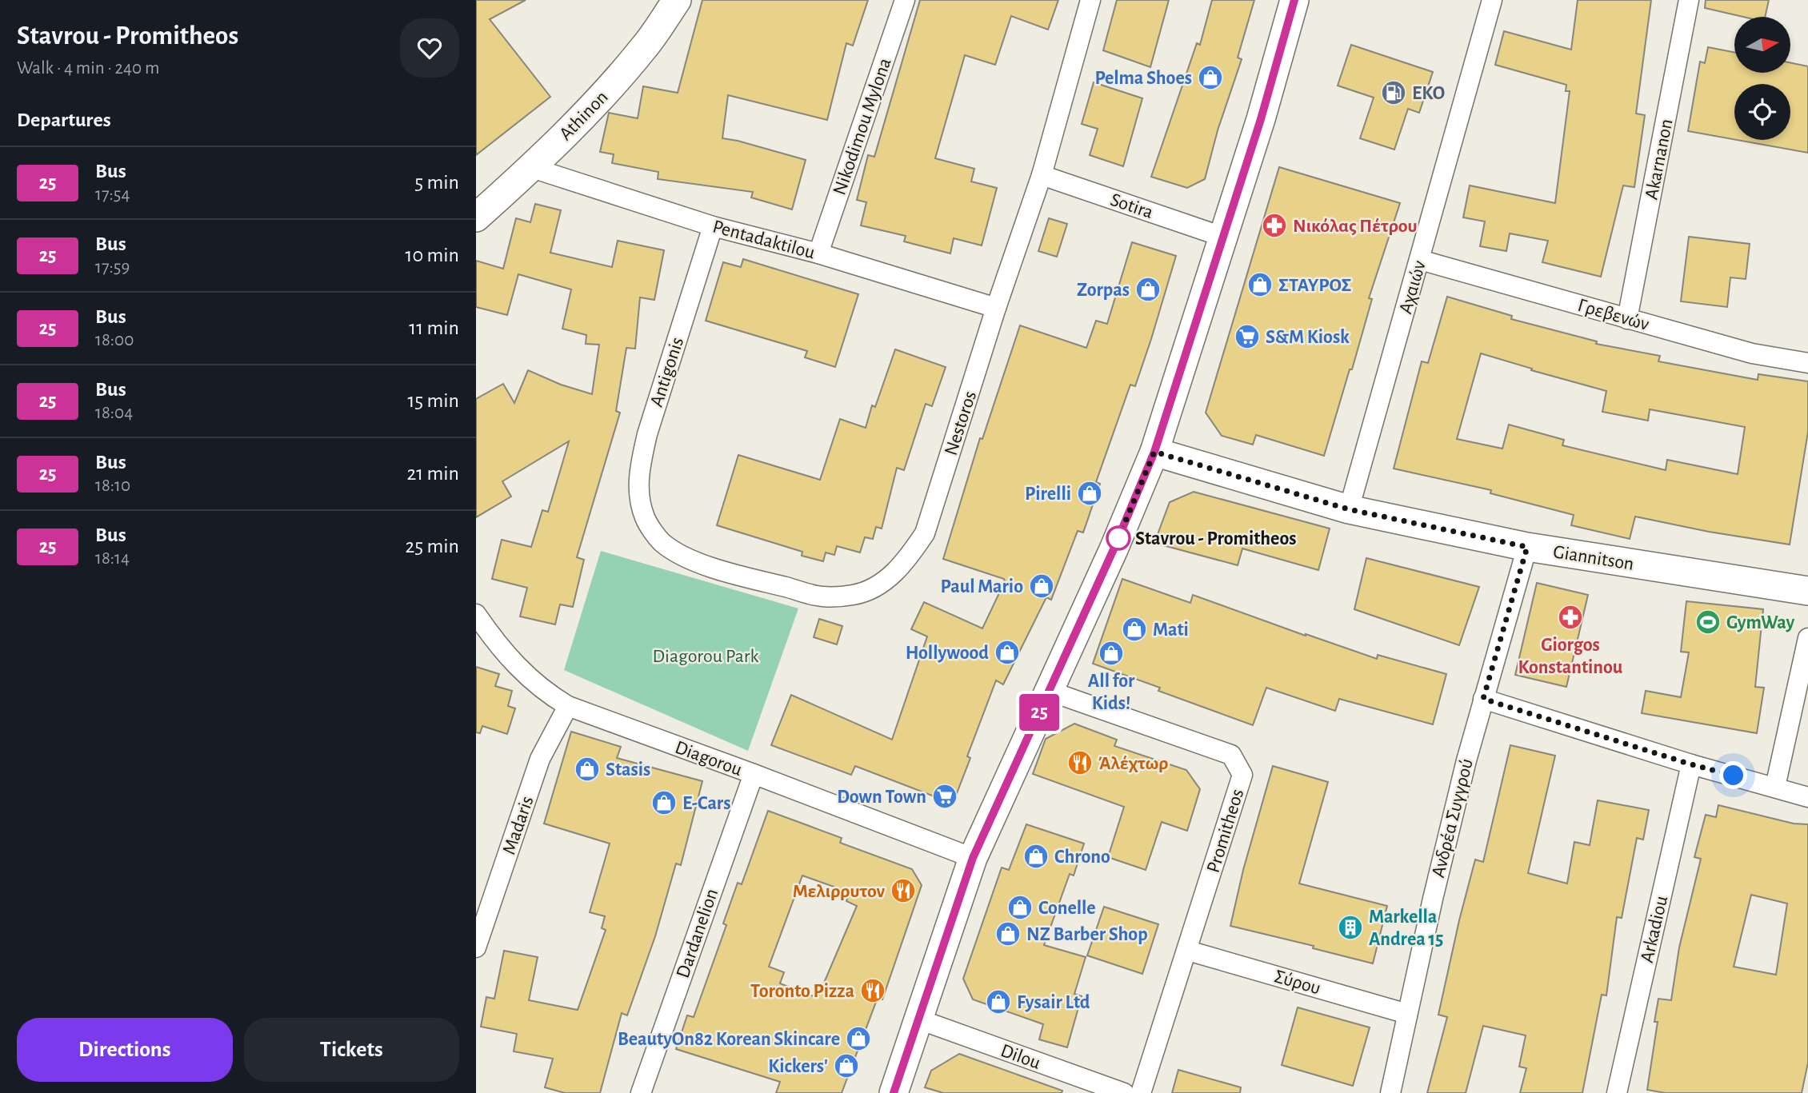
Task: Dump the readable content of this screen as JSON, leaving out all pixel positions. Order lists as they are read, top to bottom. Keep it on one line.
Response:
{"streets":{"main road":["Athinon","Giannitson"],"street":["Nikodimou Mylona","Akarnanon","Sotira","Pentadaktilou","Αχαιών","Γρεβενών","Antigonis","Nestoros","Diagorou","Ανδρέα Συγγρού","Madaris","Promitheos","Arkadiou","Dardanelion","Σύρου","Dilou"]},"crossings":[["Athinon","Pentadaktilou"],["Nikodimou Mylona","Pentadaktilou"],["Akarnanon","Γρεβενών"],["Sotira","Nestoros"],["Pentadaktilou","Antigonis"],["Pentadaktilou","Nestoros"],["Αχαιών","Γρεβενών"],["Αχαιών","Giannitson"],["Antigonis","Nestoros"],["Giannitson","Ανδρέα Συγγρού"],["Diagorou","Madaris"],["Diagorou","Dardanelion"],["Ανδρέα Συγγρού","Σύρου"],["Promitheos","Σύρου"]],"parks":["Diagorou Park"],"places":{"shop":["Pelma Shoes","ΣΤΑΥΡΟΣ","Zorpas","Pirelli","Paul Mario","Mati","Hollywood","All for Kids!","Stasis","E-Cars","Chrono","Conelle","NZ Barber Shop","Fysair Ltd","BeautyOn82 Korean Skincare","Kickers'"],"fuel station":["EKO"],"pharmacy":["Νικόλας Πέτρου","Giorgos Konstantinou"],"supermarket":["S&M Kiosk","Down Town"],"other":["Stavrou - Promitheos"],"sports":["GymWay"],"restaurant":["Άλέχτωρ","Μελιρρυτον","Toronto Pizza"],"building":["Markella Andrea 15"]},"lines":["bus line 25"],"north":"right","page":{"heading":[["Stavrou - Promitheos","Walk · 4 min · 240 m"],"Departures"],"on_map":"25","list":[{"mark":"25","name":"Bus","note":"17:54","value":"5 min"},{"mark":"25","name":"Bus","note":"17:59","value":"10 min"},{"mark":"25","name":"Bus","note":"18:00","value":"11 min"},{"mark":"25","name":"Bus","note":"18:04","value":"15 min"},{"mark":"25","name":"Bus","note":"18:10","value":"21 min"},{"mark":"25","name":"Bus","note":"18:14","value":"25 min"}],"buttons":["Directions","Tickets"]}}
